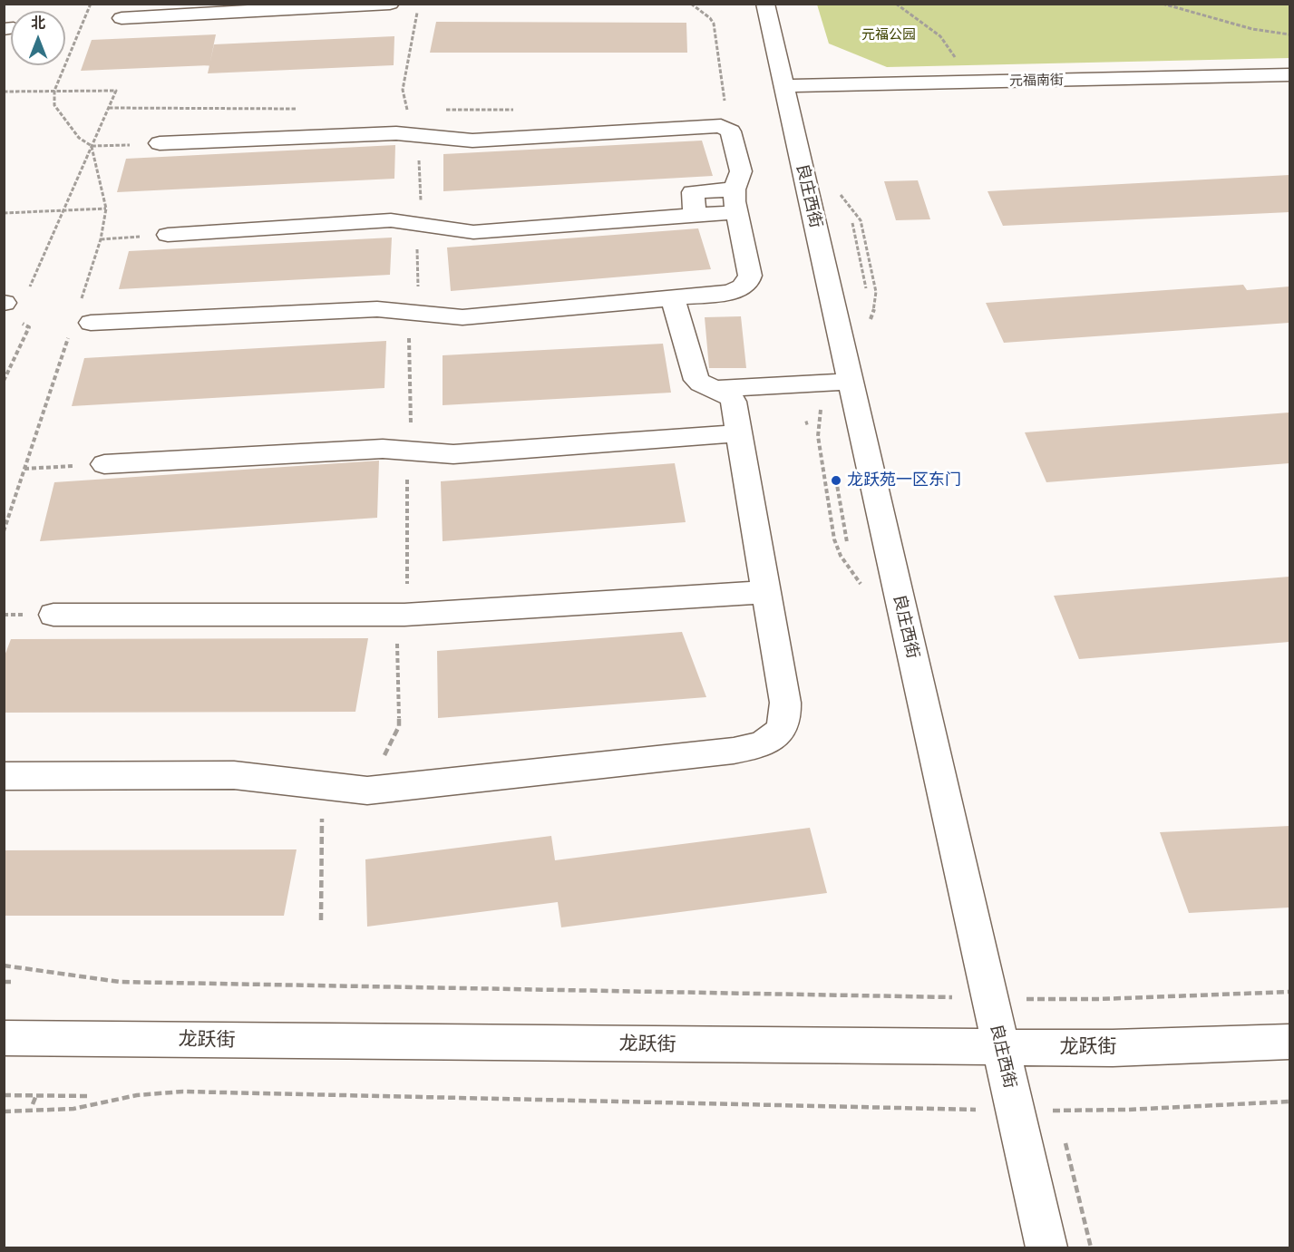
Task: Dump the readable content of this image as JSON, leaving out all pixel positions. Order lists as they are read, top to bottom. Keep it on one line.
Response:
{"streets":{"street":["元福南街","良庄西街","龙跃街"]},"crossings":[["元福南街","良庄西街"],["良庄西街","龙跃街"]],"parks":["元福公园"],"places":["龙跃苑一区东门"],"north":"top"}
